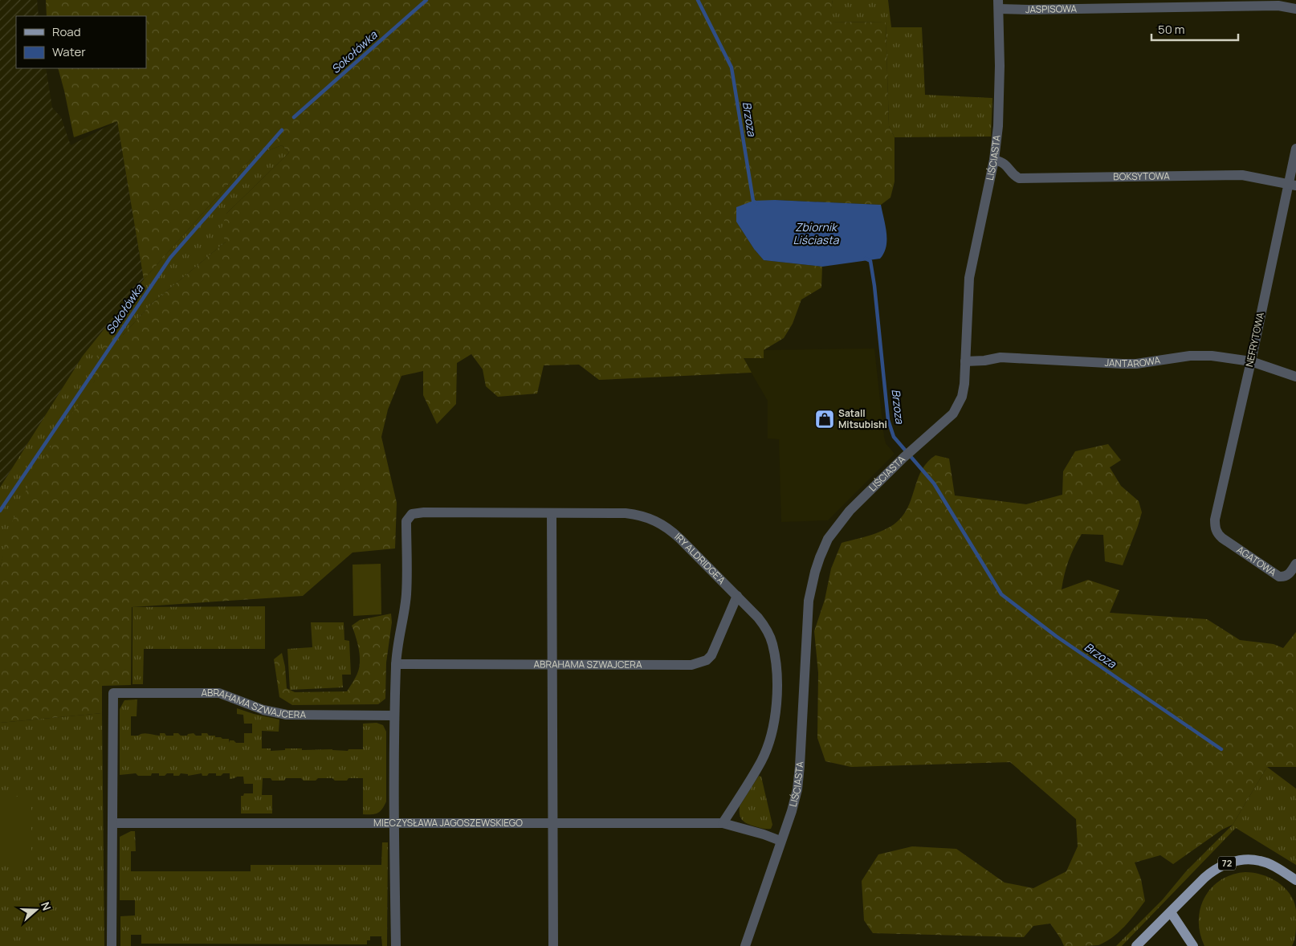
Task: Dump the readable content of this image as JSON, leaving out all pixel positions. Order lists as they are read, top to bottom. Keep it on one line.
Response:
{"streets":{"main road":["72"],"street":["JASPISOWA","LIŚCIASTA","BOKSYTOWA","NEFRYTOWA","JANTAROWA","IRY ALDRIDGE’A","AGATOWA","ABRAHAMA SZWAJCERA","MIECZYSŁAWA JAGOSZEWSKIEGO"]},"crossings":[["JASPISOWA","LIŚCIASTA"],["LIŚCIASTA","BOKSYTOWA"],["LIŚCIASTA","JANTAROWA"],["LIŚCIASTA","MIECZYSŁAWA JAGOSZEWSKIEGO"],["BOKSYTOWA","NEFRYTOWA"],["NEFRYTOWA","JANTAROWA"],["NEFRYTOWA","AGATOWA"],["IRY ALDRIDGE’A","ABRAHAMA SZWAJCERA"],["IRY ALDRIDGE’A","MIECZYSŁAWA JAGOSZEWSKIEGO"],["ABRAHAMA SZWAJCERA","MIECZYSŁAWA JAGOSZEWSKIEGO"]],"water":["Sokołówka","Brzoza","Zbiornik Liściasta"],"places":{"shop":["Satall Mitsubishi"]},"legend":["Road","Water"],"scale_bar":"50 m","north":"right"}
